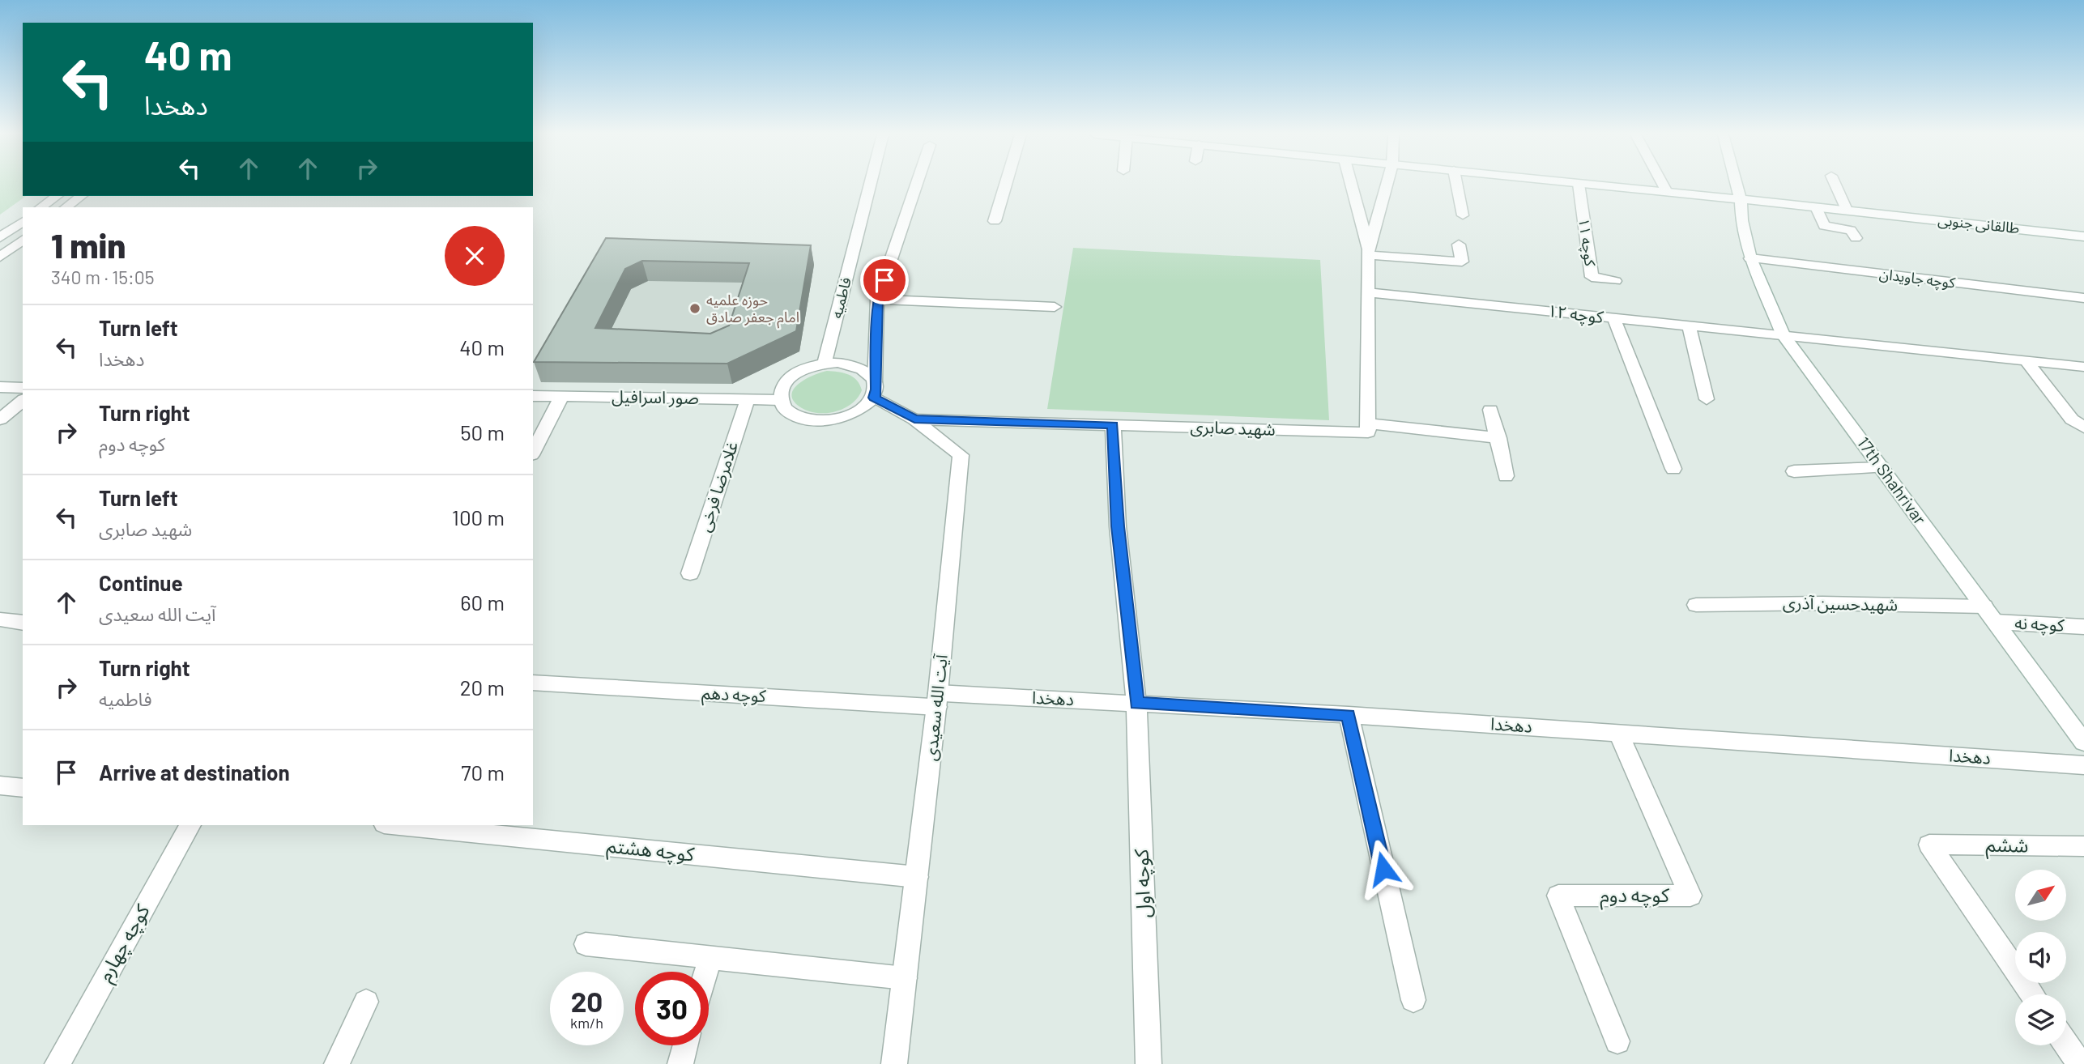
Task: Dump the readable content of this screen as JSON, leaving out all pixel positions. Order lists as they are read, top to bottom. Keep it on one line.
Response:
{"streets":{"street":["طالقانی جنوبی","کوچه ۱۱","کوچه جاویدان","فاطمیه","کوچه ۱۲","صور اسرافیل","شهید صابری","17th Shahrivar","غلامرضا فرخی","شهیدحسین آذری","کوچه نه","کوچه دهم","دهخدا","آیت الله سعیدی","ششم","کوچه هشتم","کوچه اول","کوچه دوم","کوچه چهارم"]},"crossings":[["طالقانی جنوبی","17th Shahrivar"],["کوچه جاویدان","17th Shahrivar"],["فاطمیه","صور اسرافیل"],["فاطمیه","آیت الله سعیدی"],["کوچه ۱۲","17th Shahrivar"],["صور اسرافیل","غلامرضا فرخی"],["صور اسرافیل","آیت الله سعیدی"],["شهید صابری","آیت الله سعیدی"],["17th Shahrivar","شهیدحسین آذری"],["17th Shahrivar","کوچه نه"],["شهیدحسین آذری","کوچه نه"],["کوچه دهم","دهخدا"],["کوچه دهم","آیت الله سعیدی"],["دهخدا","آیت الله سعیدی"],["دهخدا","کوچه اول"],["دهخدا","کوچه دوم"],["آیت الله سعیدی","کوچه هشتم"]],"places":["حوزه علمیه امام جعفر صادق"],"north":"top right","page":{"turn":["40 m","دهخدا"],"heading":["1 min","340 m · 15:05"],"list":[{"name":"Turn left","note":"دهخدا","value":"40 m"},{"name":"Turn right","note":"کوچه دوم","value":"50 m"},{"name":"Turn left","note":"شهید صابری","value":"100 m"},{"name":"Continue","note":"آیت الله سعیدی","value":"60 m"},{"name":"Turn right","note":"فاطمیه","value":"20 m"},{"name":"Arrive at destination","value":"70 m"}],"speed":"20 km/h","limit":"30"}}
